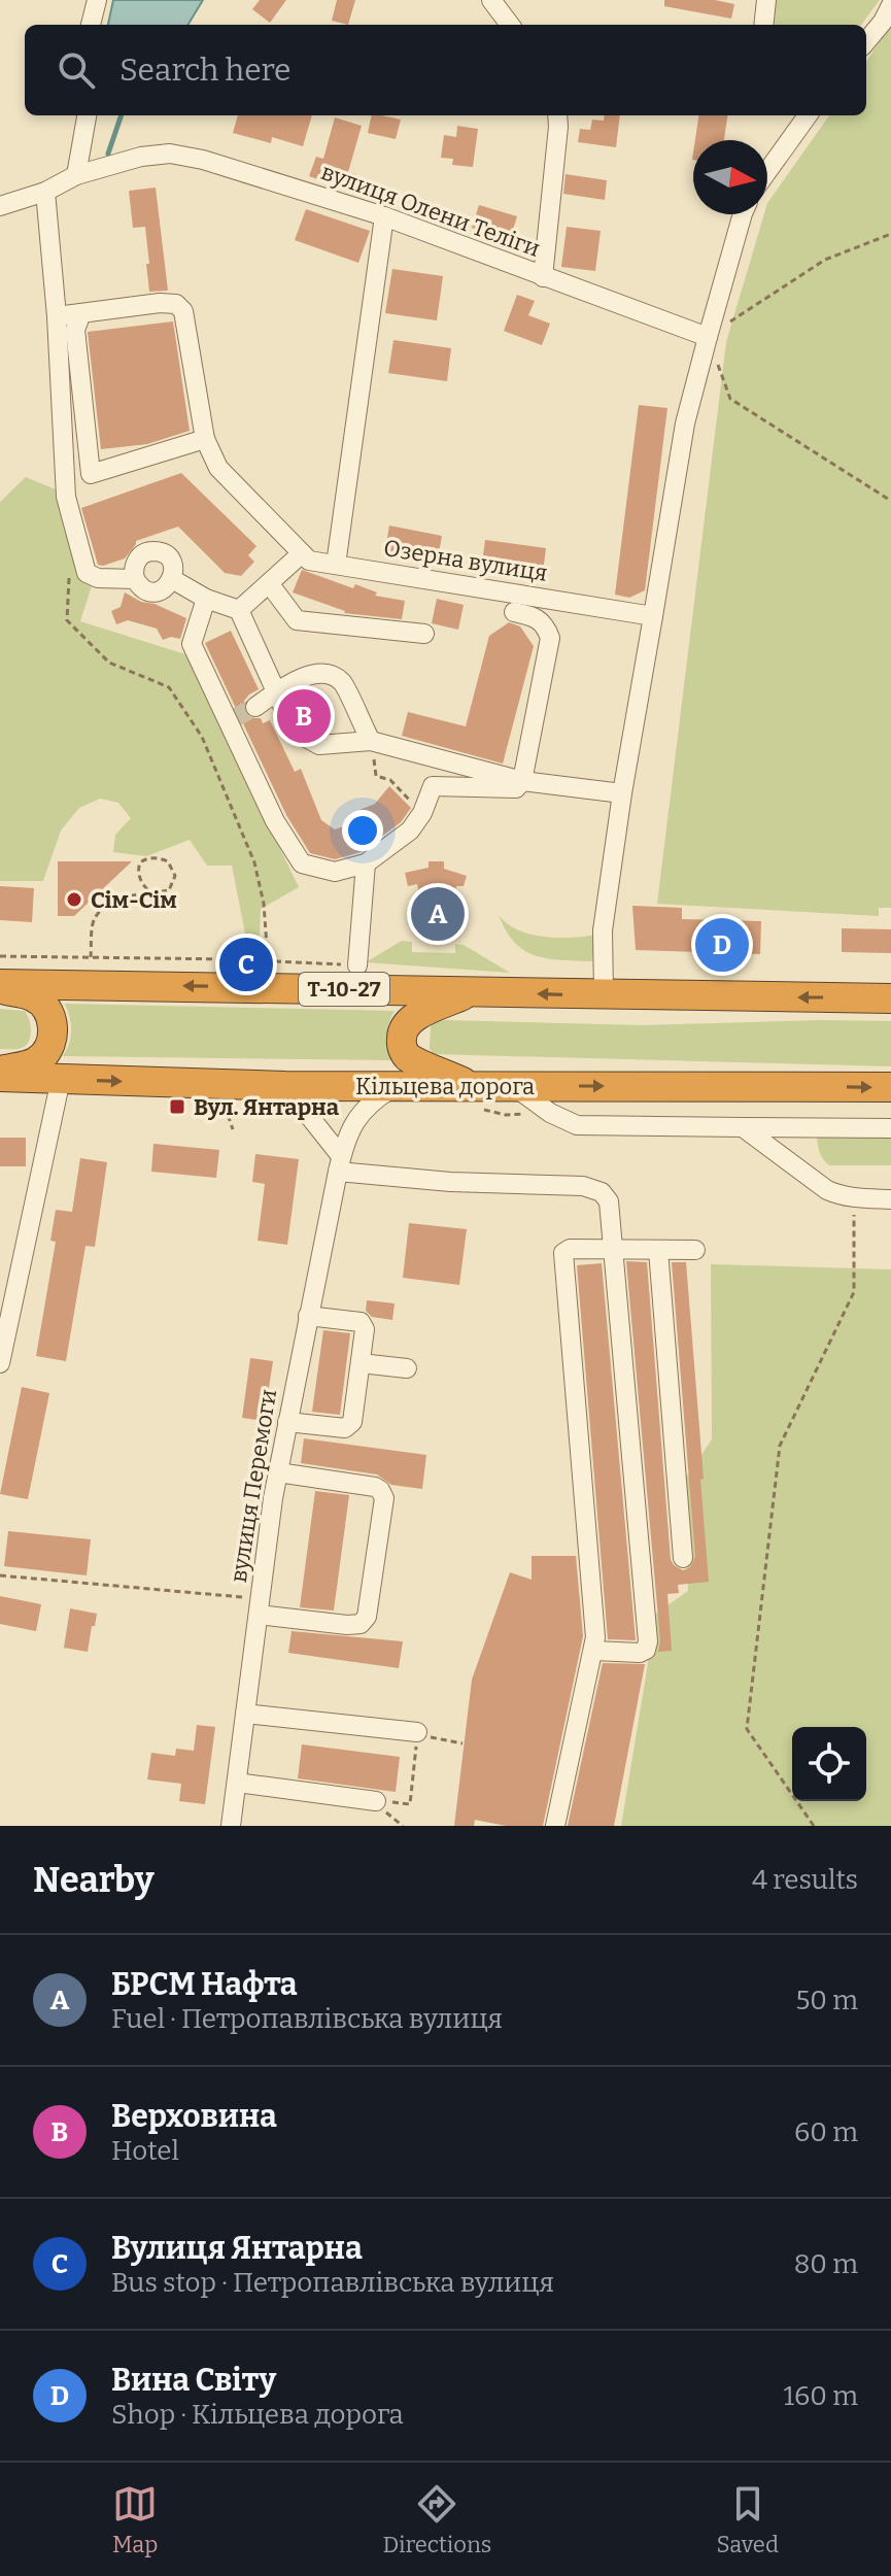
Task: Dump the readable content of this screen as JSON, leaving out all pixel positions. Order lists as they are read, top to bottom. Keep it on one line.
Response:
{"streets":{"highway":["Т-10-27","Кільцева дорога"],"street":["вулиця Олени Теліги","Озерна вулиця","вулиця Перемоги"]},"crossings":[["Кільцева дорога","вулиця Перемоги"]],"places":{"other":["Сім-Сім"],"transit":["Вул. Янтарна"]},"north":"right","page":{"search":"Search here","pins":["B","A","D","C"],"heading":["Nearby","4 results"],"list":[{"mark":"A","name":"БРСМ Нафта","note":"Fuel · Петропавлівська вулиця","value":"50 m"},{"mark":"B","name":"Верховина","note":"Hotel","value":"60 m"},{"mark":"C","name":"Вулиця Янтарна","note":"Bus stop · Петропавлівська вулиця","value":"80 m"},{"mark":"D","name":"Вина Світу","note":"Shop · Кільцева дорога","value":"160 m"}],"nav":["Map","Directions","Saved"]}}
